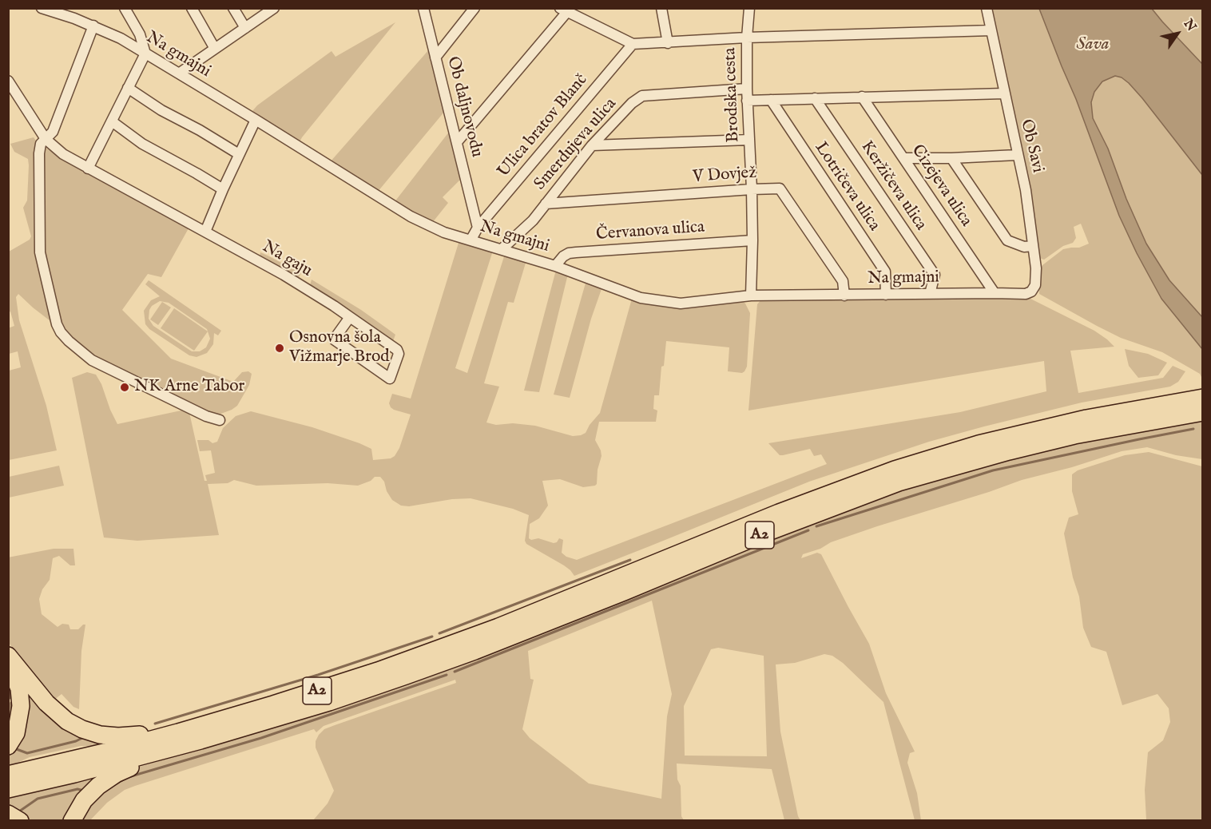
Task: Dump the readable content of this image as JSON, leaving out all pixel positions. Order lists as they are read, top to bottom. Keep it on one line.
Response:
{"streets":{"highway":["A2"],"street":["Na gmajni","Brodska cesta","Ob daljnovodu","Ulica bratov Blanč","Smerdujeva ulica","Ob Savi","V Dovjež","Keržičeva ulica","Cizejeva ulica","Lotričeva ulica","Červanova ulica","Na gaju"]},"crossings":[["Na gmajni","Brodska cesta"],["Na gmajni","Smerdujeva ulica"],["Na gmajni","Ob Savi"],["Na gmajni","V Dovjež"],["Na gmajni","Keržičeva ulica"],["Na gmajni","Cizejeva ulica"],["Na gmajni","Lotričeva ulica"],["Na gmajni","Červanova ulica"],["Brodska cesta","Smerdujeva ulica"],["Brodska cesta","V Dovjež"],["Brodska cesta","Červanova ulica"],["Ob daljnovodu","Ulica bratov Blanč"],["Smerdujeva ulica","V Dovjež"]],"water":["Sava"],"places":["Osnovna šola Vižmarje Brod","NK Arne Tabor"],"north":"top right"}
